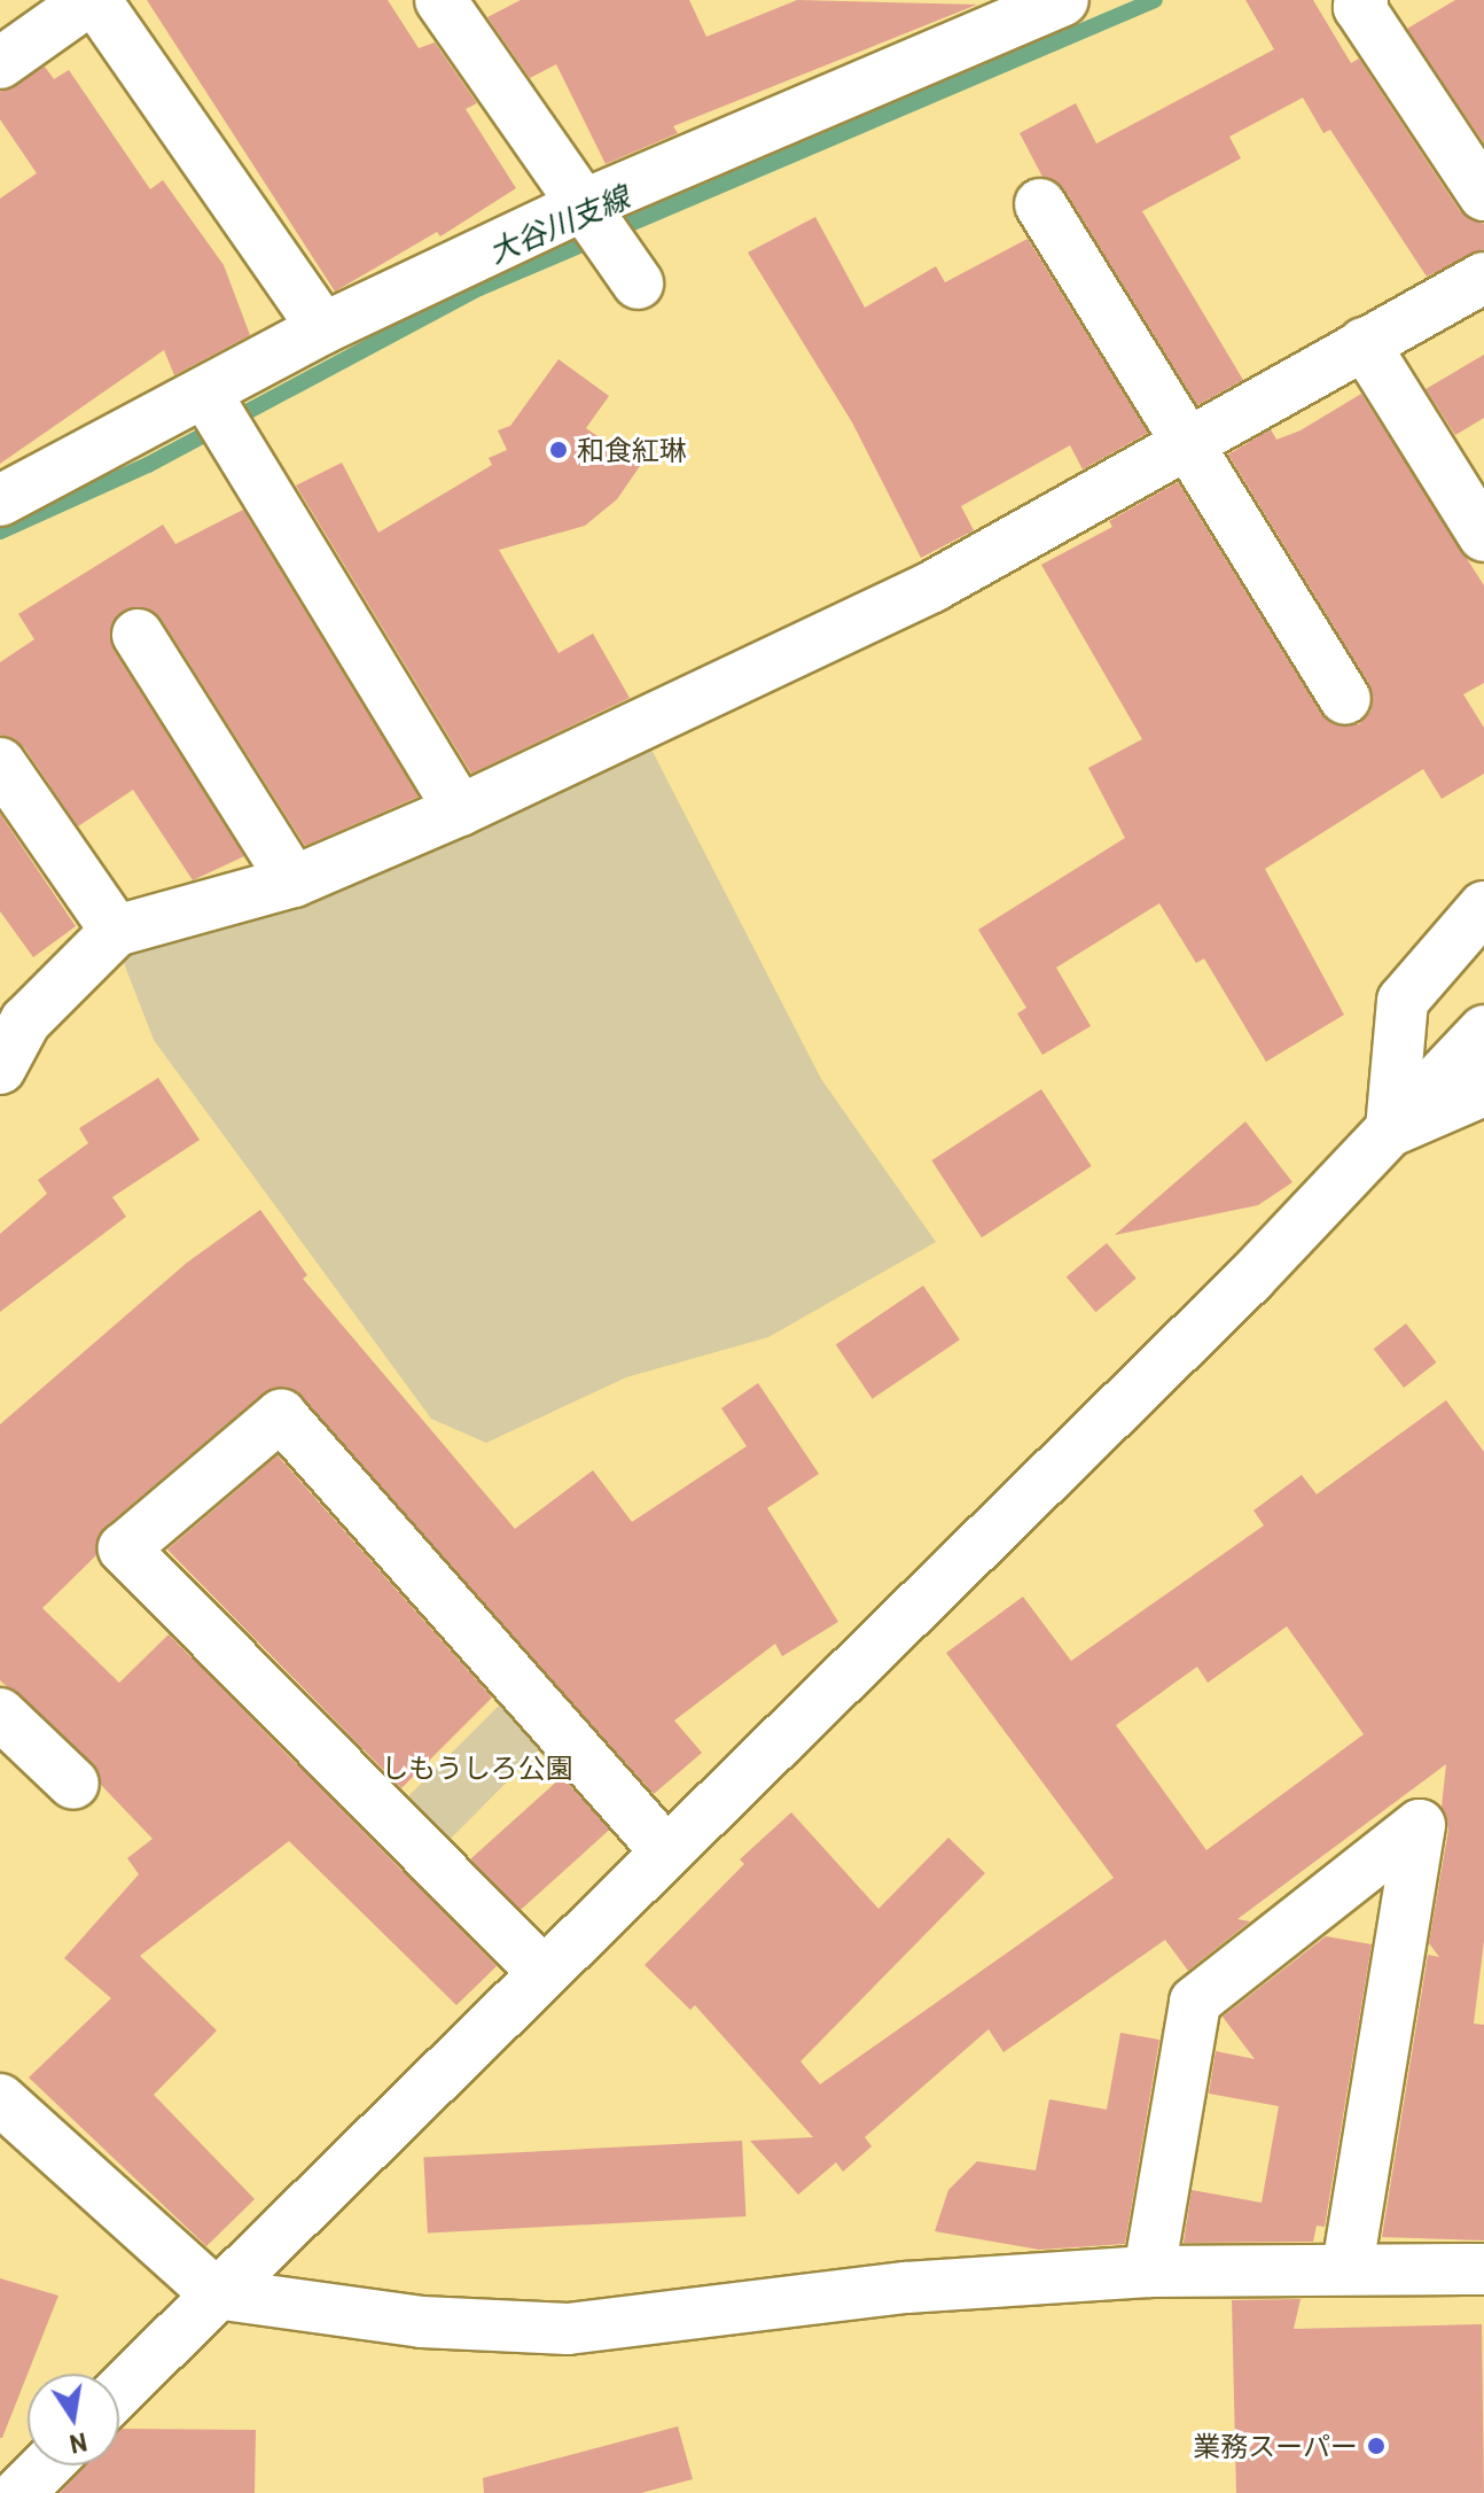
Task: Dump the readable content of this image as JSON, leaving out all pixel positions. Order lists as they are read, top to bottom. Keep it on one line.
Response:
{"water":["大谷川支線"],"parks":["しもうしろ公園"],"places":["和食紅琳","業務スーパー"],"north":"bottom"}
